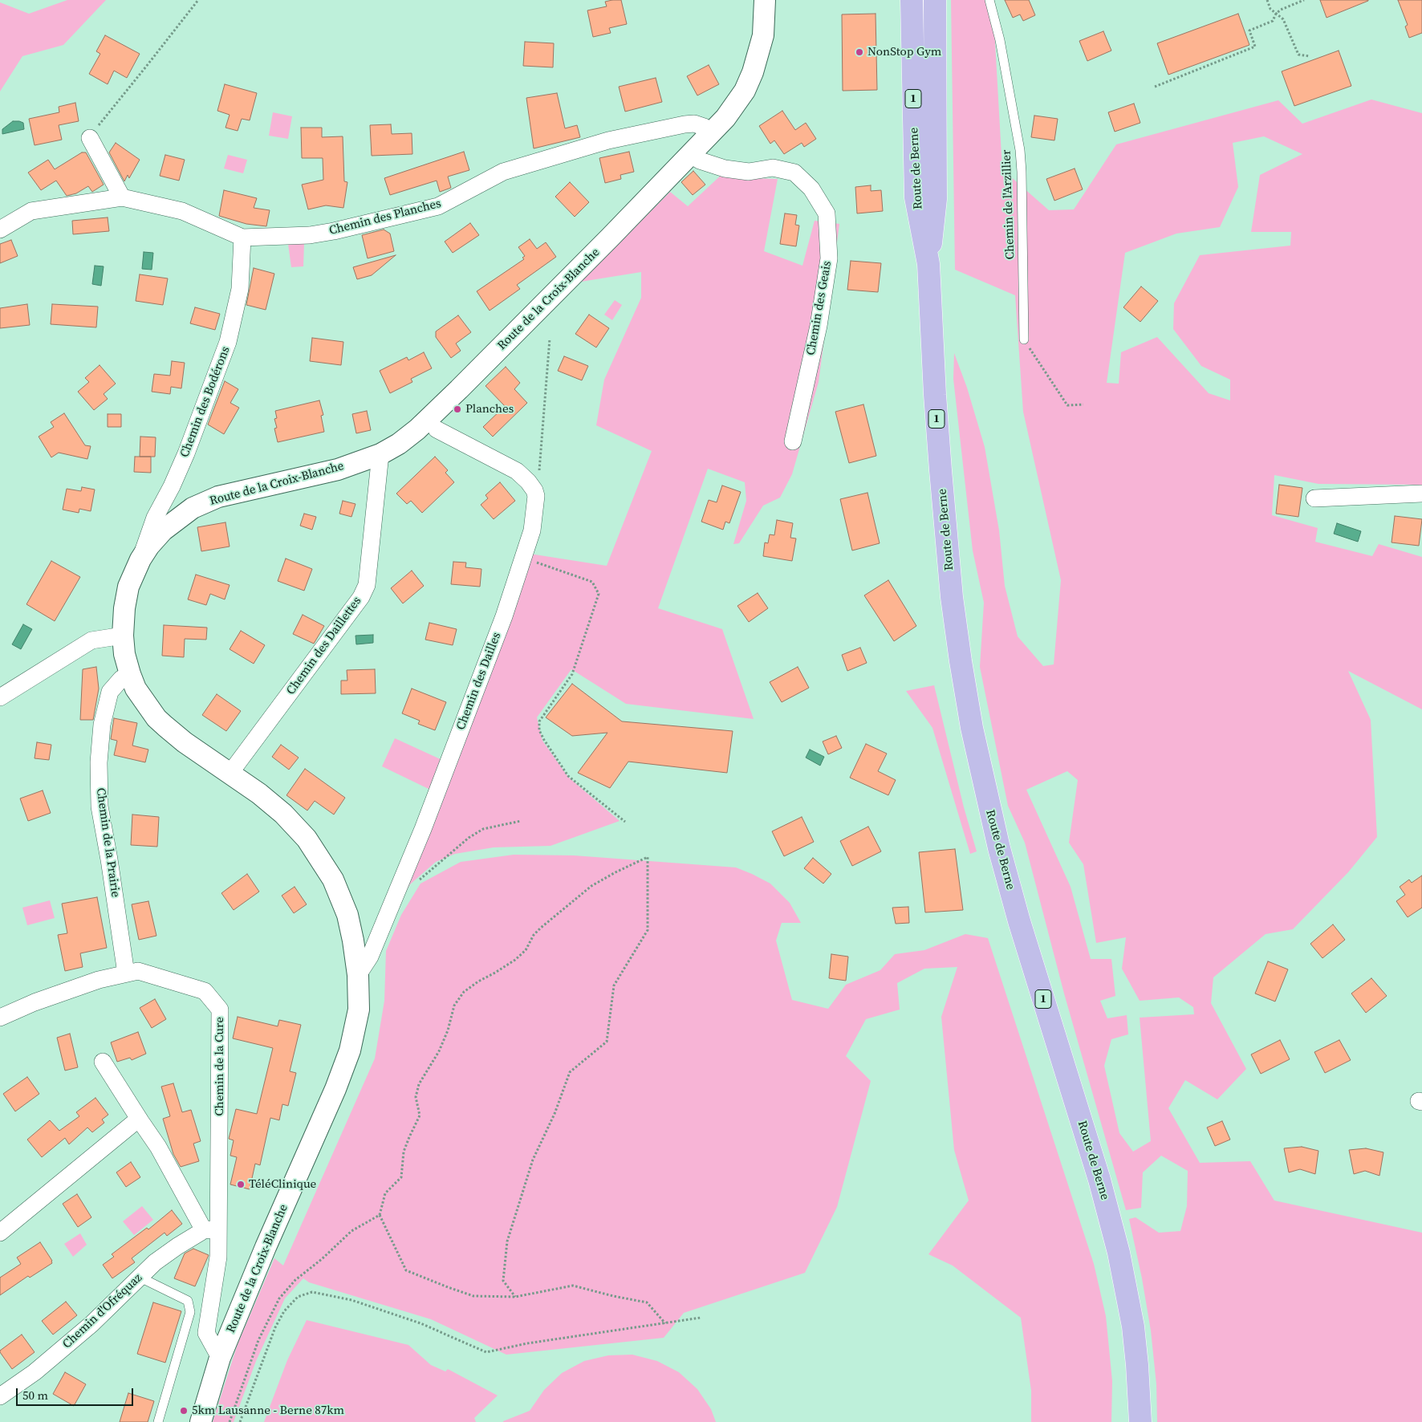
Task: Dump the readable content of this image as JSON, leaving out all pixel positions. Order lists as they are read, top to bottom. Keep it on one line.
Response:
{"streets":{"main road":["1","Route de Berne"],"street":["Chemin des Planches","Route de la Croix-Blanche","Chemin des Geais","Chemin des Bodérons","Chemin des Daillettes","Chemin des Dailles","Chemin de la Prairie","Chemin de la Cure","Chemin d'Ofréquaz"],"lane":["Chemin de l'Arzillier"]},"crossings":[["Chemin des Planches","Route de la Croix-Blanche"],["Chemin des Planches","Chemin des Bodérons"],["Route de la Croix-Blanche","Chemin des Geais"],["Route de la Croix-Blanche","Chemin des Bodérons"],["Route de la Croix-Blanche","Chemin des Daillettes"],["Route de la Croix-Blanche","Chemin des Dailles"],["Route de la Croix-Blanche","Chemin de la Prairie"],["Route de la Croix-Blanche","Chemin de la Cure"],["Chemin de la Prairie","Chemin de la Cure"],["Chemin de la Cure","Chemin d'Ofréquaz"]],"places":["NonStop Gym","Planches","TéléClinique","5km Lausanne - Berne 87km"],"scale_bar":"50 m"}
